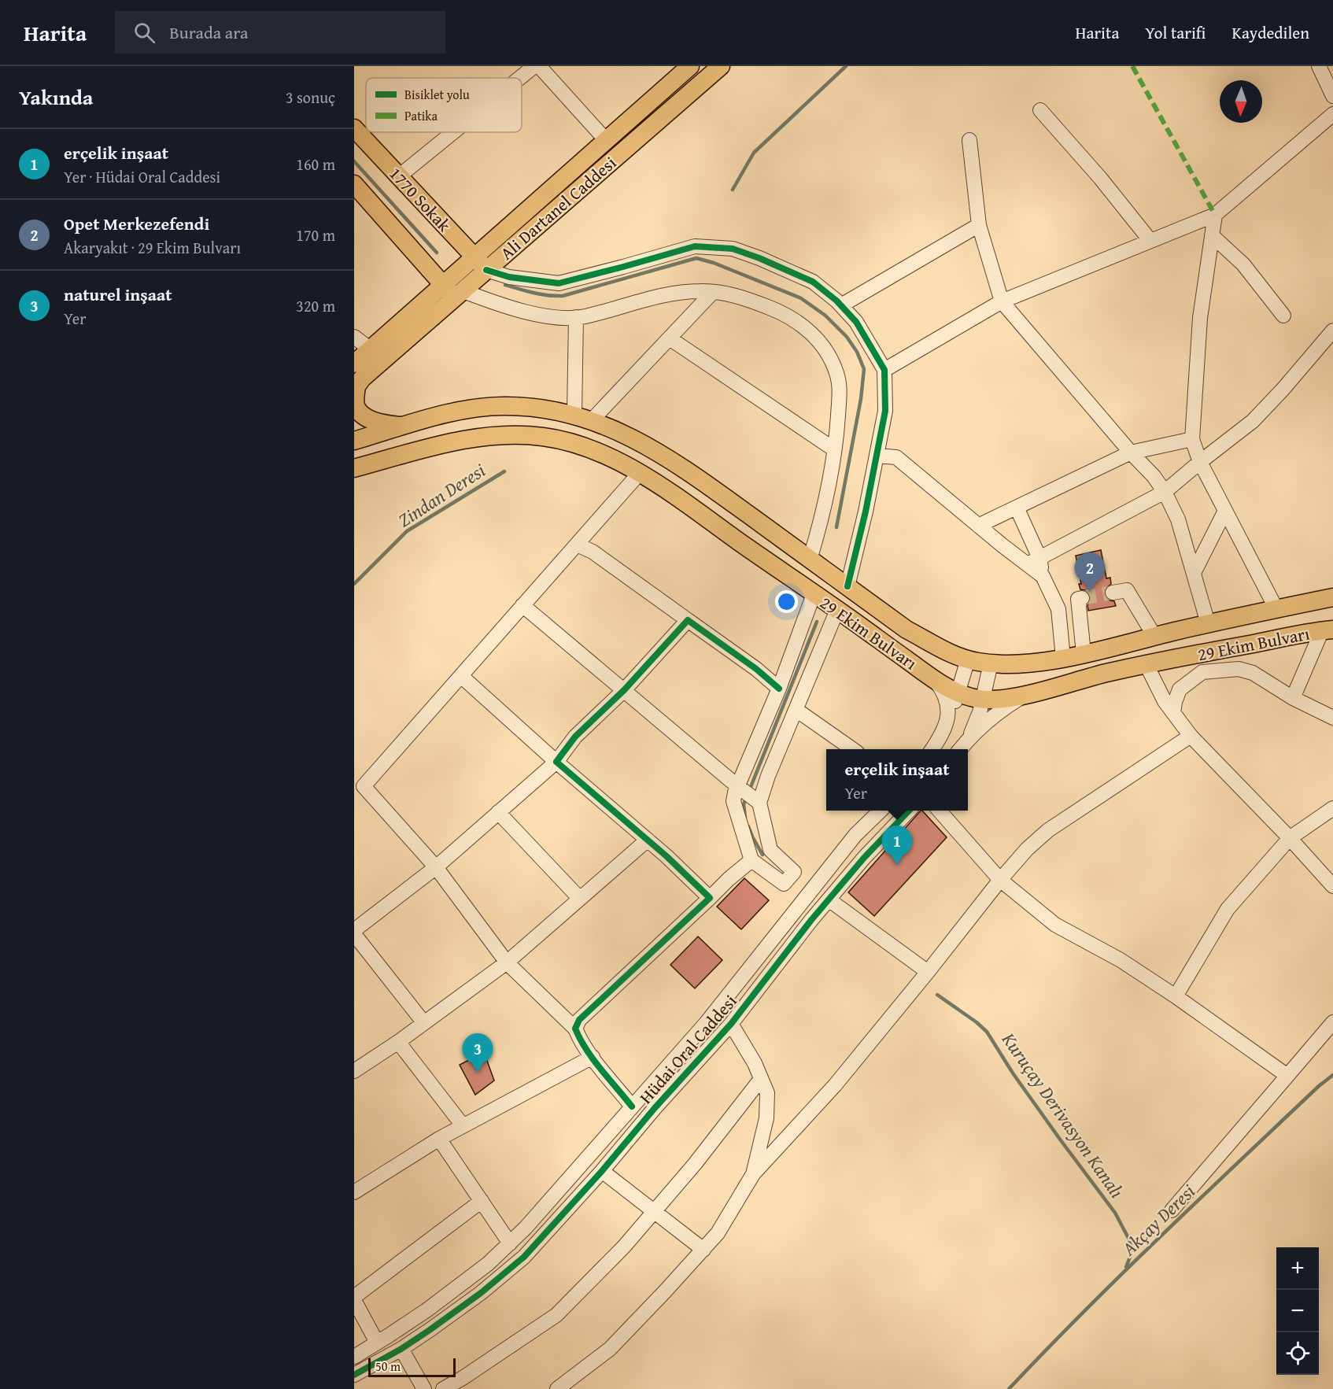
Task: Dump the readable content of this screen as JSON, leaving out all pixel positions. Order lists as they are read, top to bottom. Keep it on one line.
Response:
{"streets":{"main road":["1770 Sokak","Ali Dartanel Caddesi","29 Ekim Bulvarı"],"street":["Hüdai Oral Caddesi"]},"crossings":[["1770 Sokak","Ali Dartanel Caddesi"]],"water":["Zindan Deresi","Kuruçay Derivasyon Kanalı","Akçay Deresi"],"legend":["Bisiklet yolu","Patika"],"scale_bar":"50 m","north":"bottom","page":{"header":"Harita","search":"Burada ara","nav":["Harita","Yol tarifi","Kaydedilen"],"heading":["Yakında","3 sonuç"],"list":[{"mark":"1","name":"erçelik inşaat","note":"Yer · Hüdai Oral Caddesi","value":"160 m"},{"mark":"2","name":"Opet Merkezefendi","note":"Akaryakıt · 29 Ekim Bulvarı","value":"170 m"},{"mark":"3","name":"naturel inşaat","note":"Yer","value":"320 m"}],"pins":["2","1","3"],"popup":["erçelik inşaat","Yer"],"map_buttons":["+","−"],"scale":"50 m"}}
